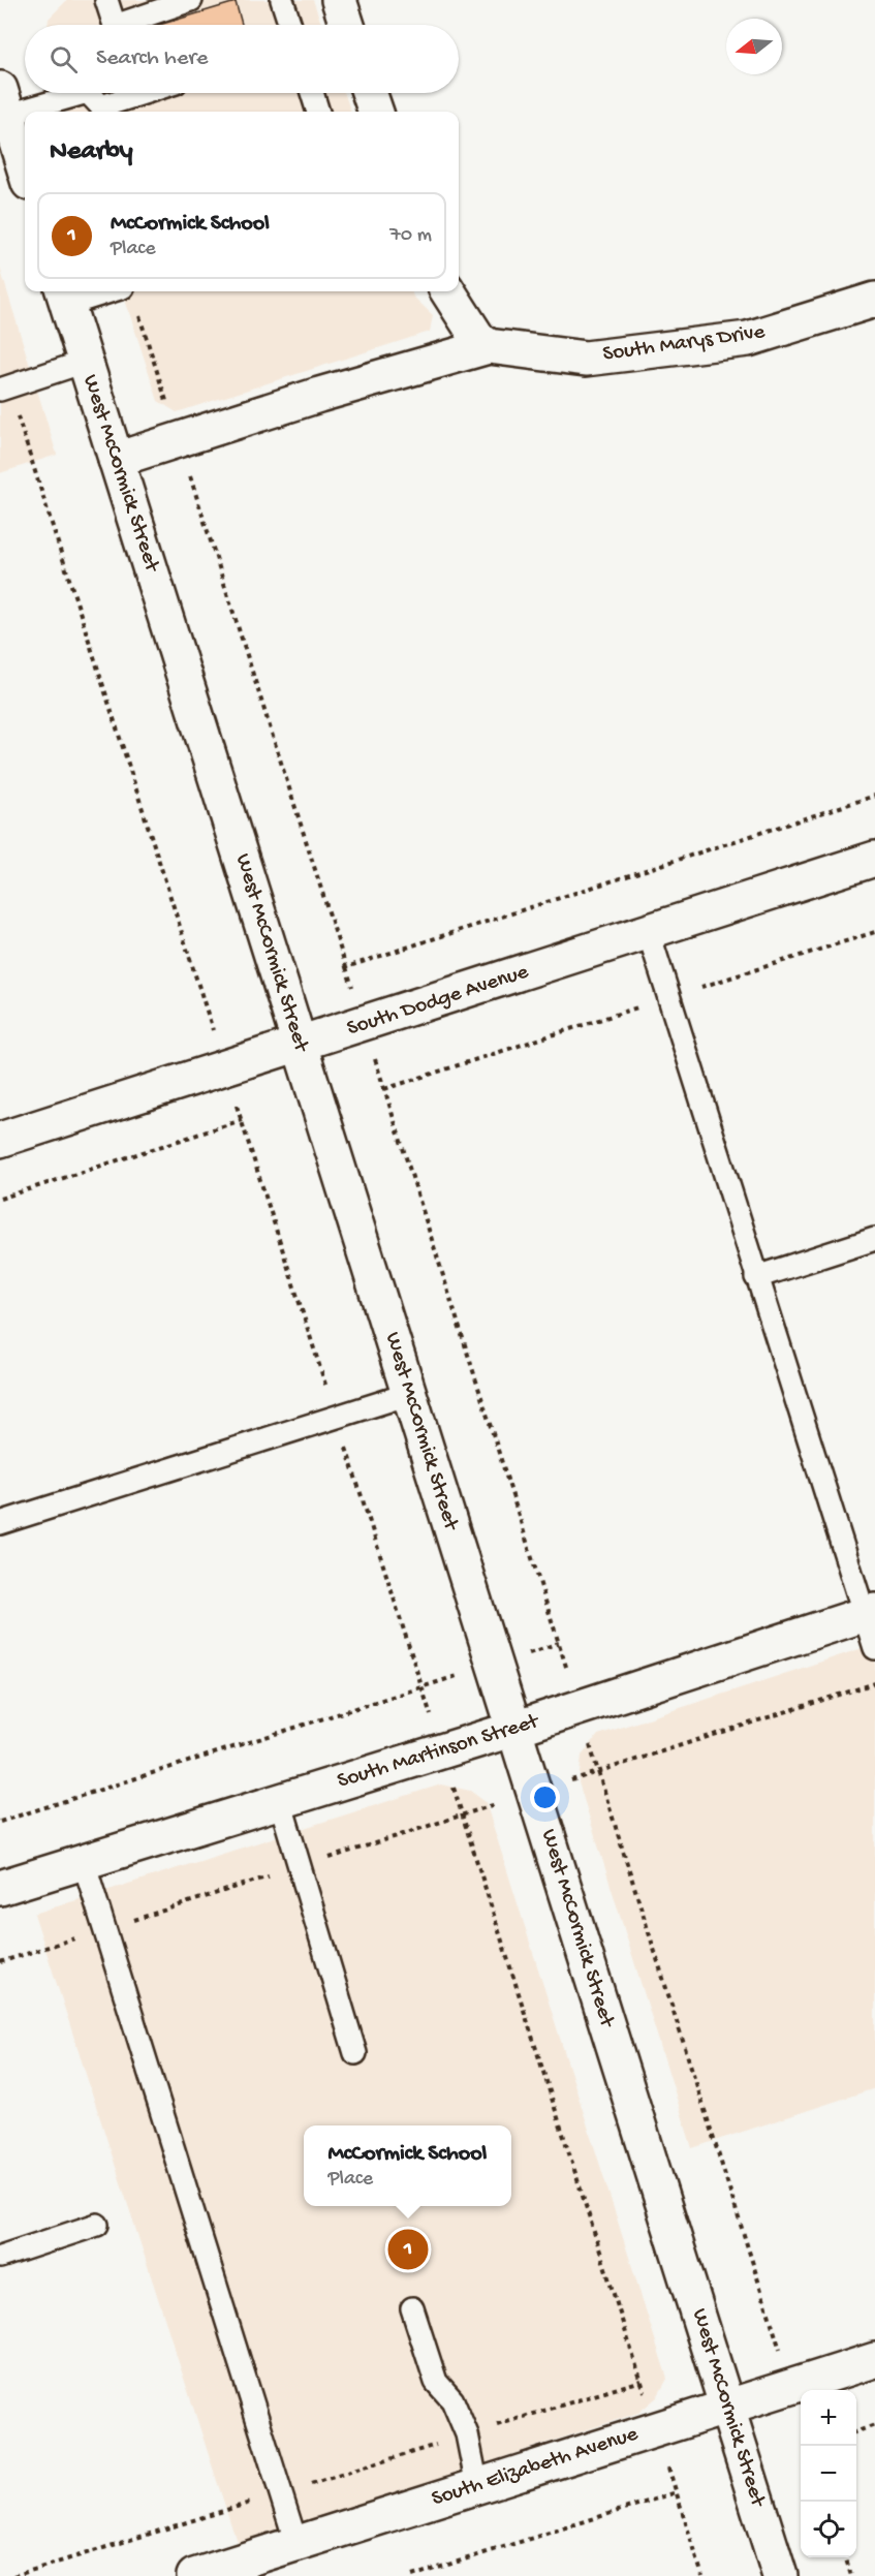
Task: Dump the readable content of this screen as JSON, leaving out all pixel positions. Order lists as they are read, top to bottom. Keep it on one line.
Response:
{"streets":{"street":["South Marys Drive","West McCormick Street","South Dodge Avenue","South Martinson Street","South Elizabeth Avenue"]},"crossings":[["South Marys Drive","West McCormick Street"],["West McCormick Street","South Dodge Avenue"],["West McCormick Street","South Martinson Street"],["West McCormick Street","South Elizabeth Avenue"]],"north":"left","page":{"search":"Search here","heading":"Nearby","list":[{"mark":"1","name":"McCormick School","note":"Place","value":"70 m"}],"popup":["McCormick School","Place"],"pins":"1","map_buttons":["+","−"]}}
